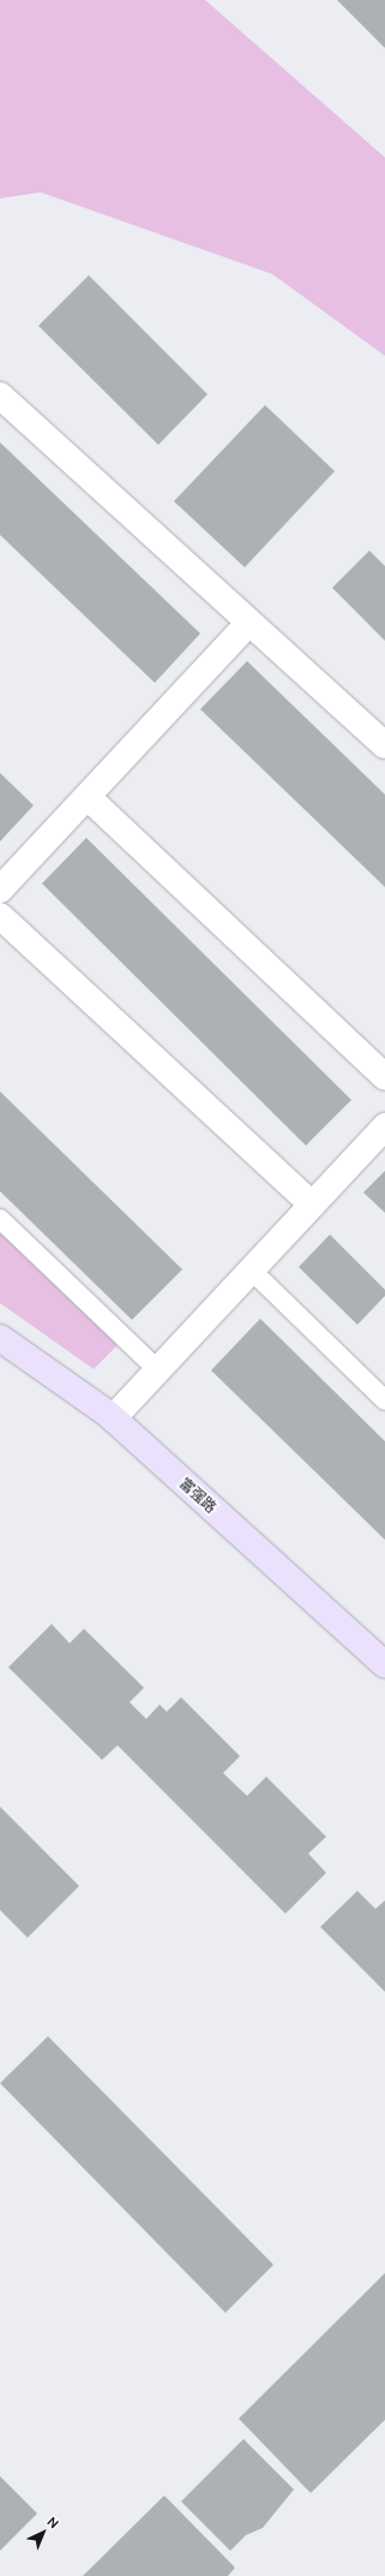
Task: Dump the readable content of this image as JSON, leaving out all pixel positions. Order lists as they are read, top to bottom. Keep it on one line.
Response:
{"streets":{"street":["富强路"]},"north":"top right"}
